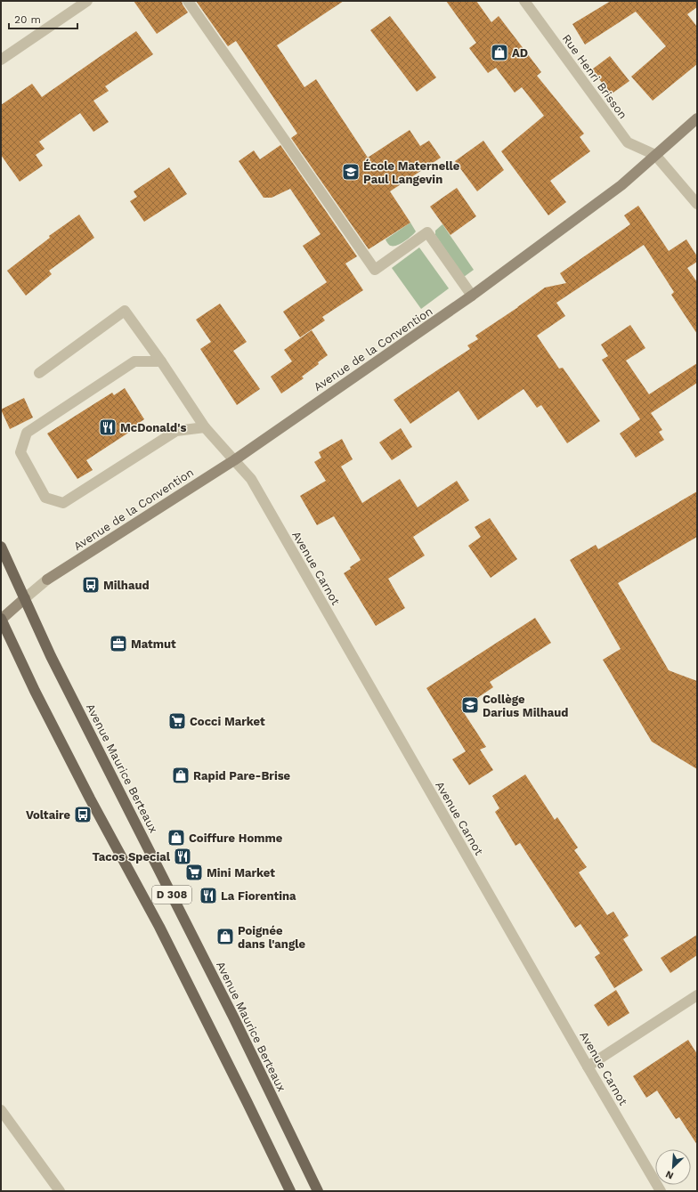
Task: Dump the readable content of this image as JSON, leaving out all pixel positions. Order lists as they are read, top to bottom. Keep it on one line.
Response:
{"streets":{"main road":["Avenue Maurice Berteaux","D 308"],"street":["Rue Henri Brisson","Avenue de la Convention","Avenue Carnot"]},"crossings":[["Rue Henri Brisson","Avenue de la Convention"],["Avenue de la Convention","Avenue Carnot"],["Avenue de la Convention","Avenue Maurice Berteaux"]],"places":{"shop":["AD","Rapid Pare-Brise","Coiffure Homme","Poignée dans l'angle"],"school or university":["École Maternelle Paul Langevin","Collège Darius Milhaud"],"restaurant":["McDonald's","Tacos Special","La Fiorentina"],"bus stop":["Milhaud","Voltaire"],"office":["Matmut"],"supermarket":["Cocci Market","Mini Market"]},"scale_bar":"20 m","north":"bottom left"}
